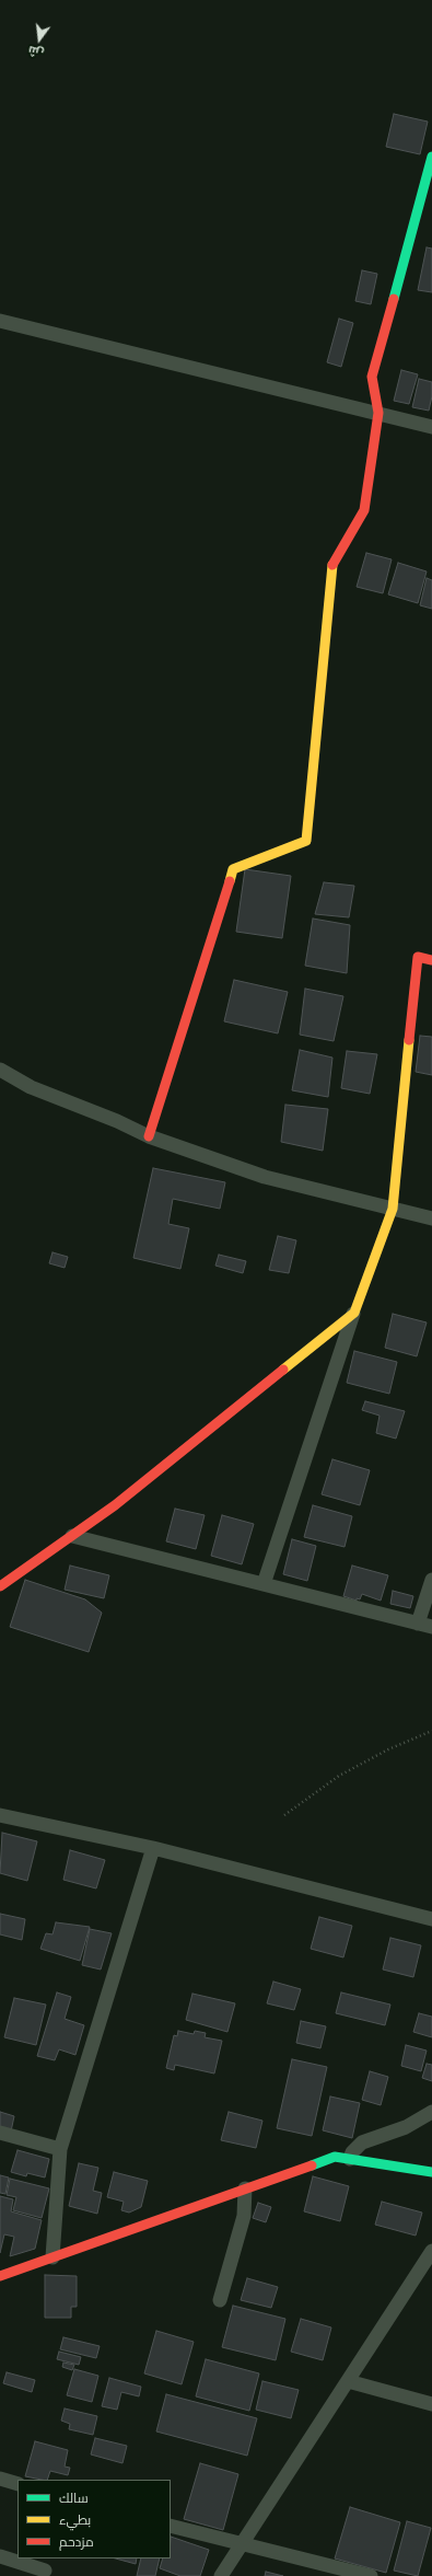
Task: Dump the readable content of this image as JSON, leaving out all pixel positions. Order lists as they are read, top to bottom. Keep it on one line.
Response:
{"legend":["سالك","بطيء","مزدحم"],"north":"bottom"}
